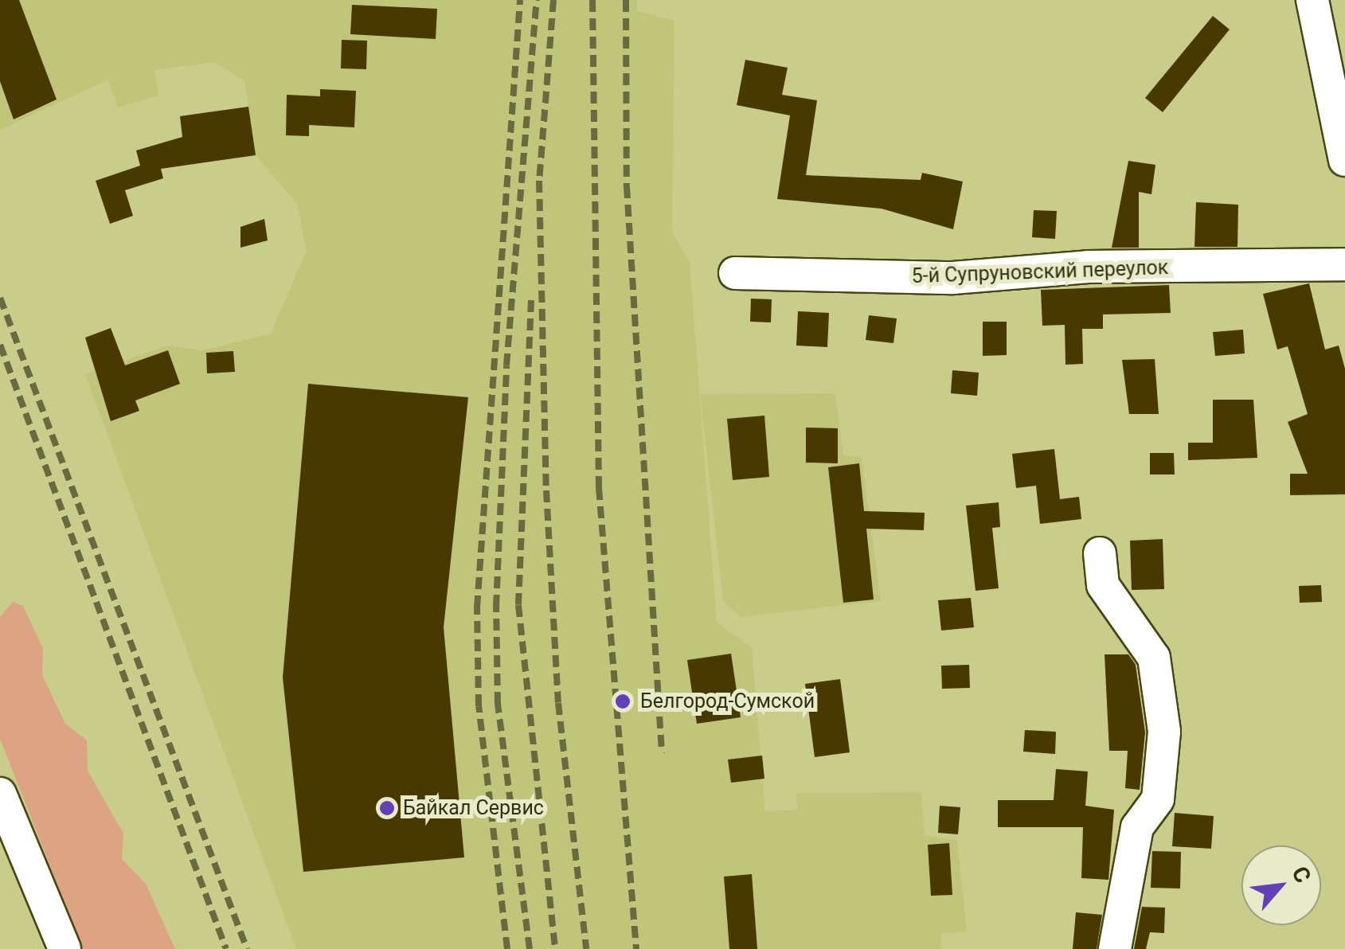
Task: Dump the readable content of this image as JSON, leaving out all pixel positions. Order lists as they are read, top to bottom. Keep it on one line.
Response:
{"streets":{"street":["5-й Супруновский переулок"]},"places":["Белгород-Сумской","Байкал Сервис"],"north":"top right"}
